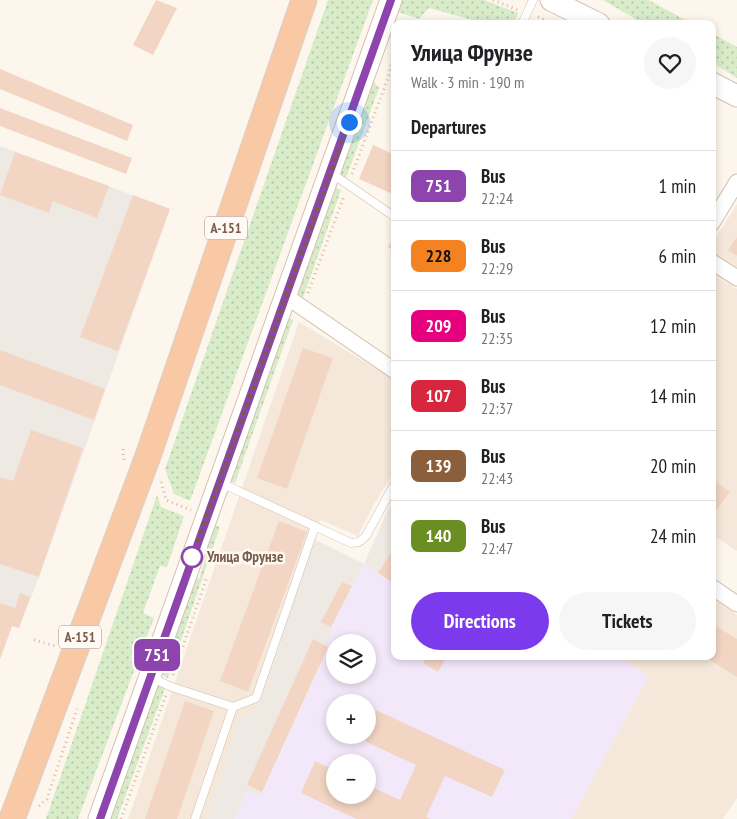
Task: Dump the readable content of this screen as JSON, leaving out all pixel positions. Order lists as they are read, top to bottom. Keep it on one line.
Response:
{"streets":{"highway":["А-151"]},"places":["Улица Фрунзе"],"lines":["bus line 751"],"page":{"on_map":"751","heading":[["Улица Фрунзе","Walk · 3 min · 190 m"],"Departures"],"list":[{"mark":"751","name":"Bus","note":"22:24","value":"1 min"},{"mark":"228","name":"Bus","note":"22:29","value":"6 min"},{"mark":"209","name":"Bus","note":"22:35","value":"12 min"},{"mark":"107","name":"Bus","note":"22:37","value":"14 min"},{"mark":"139","name":"Bus","note":"22:43","value":"20 min"},{"mark":"140","name":"Bus","note":"22:47","value":"24 min"}],"buttons":["Directions","Tickets"],"map_buttons":["+","−"]}}
